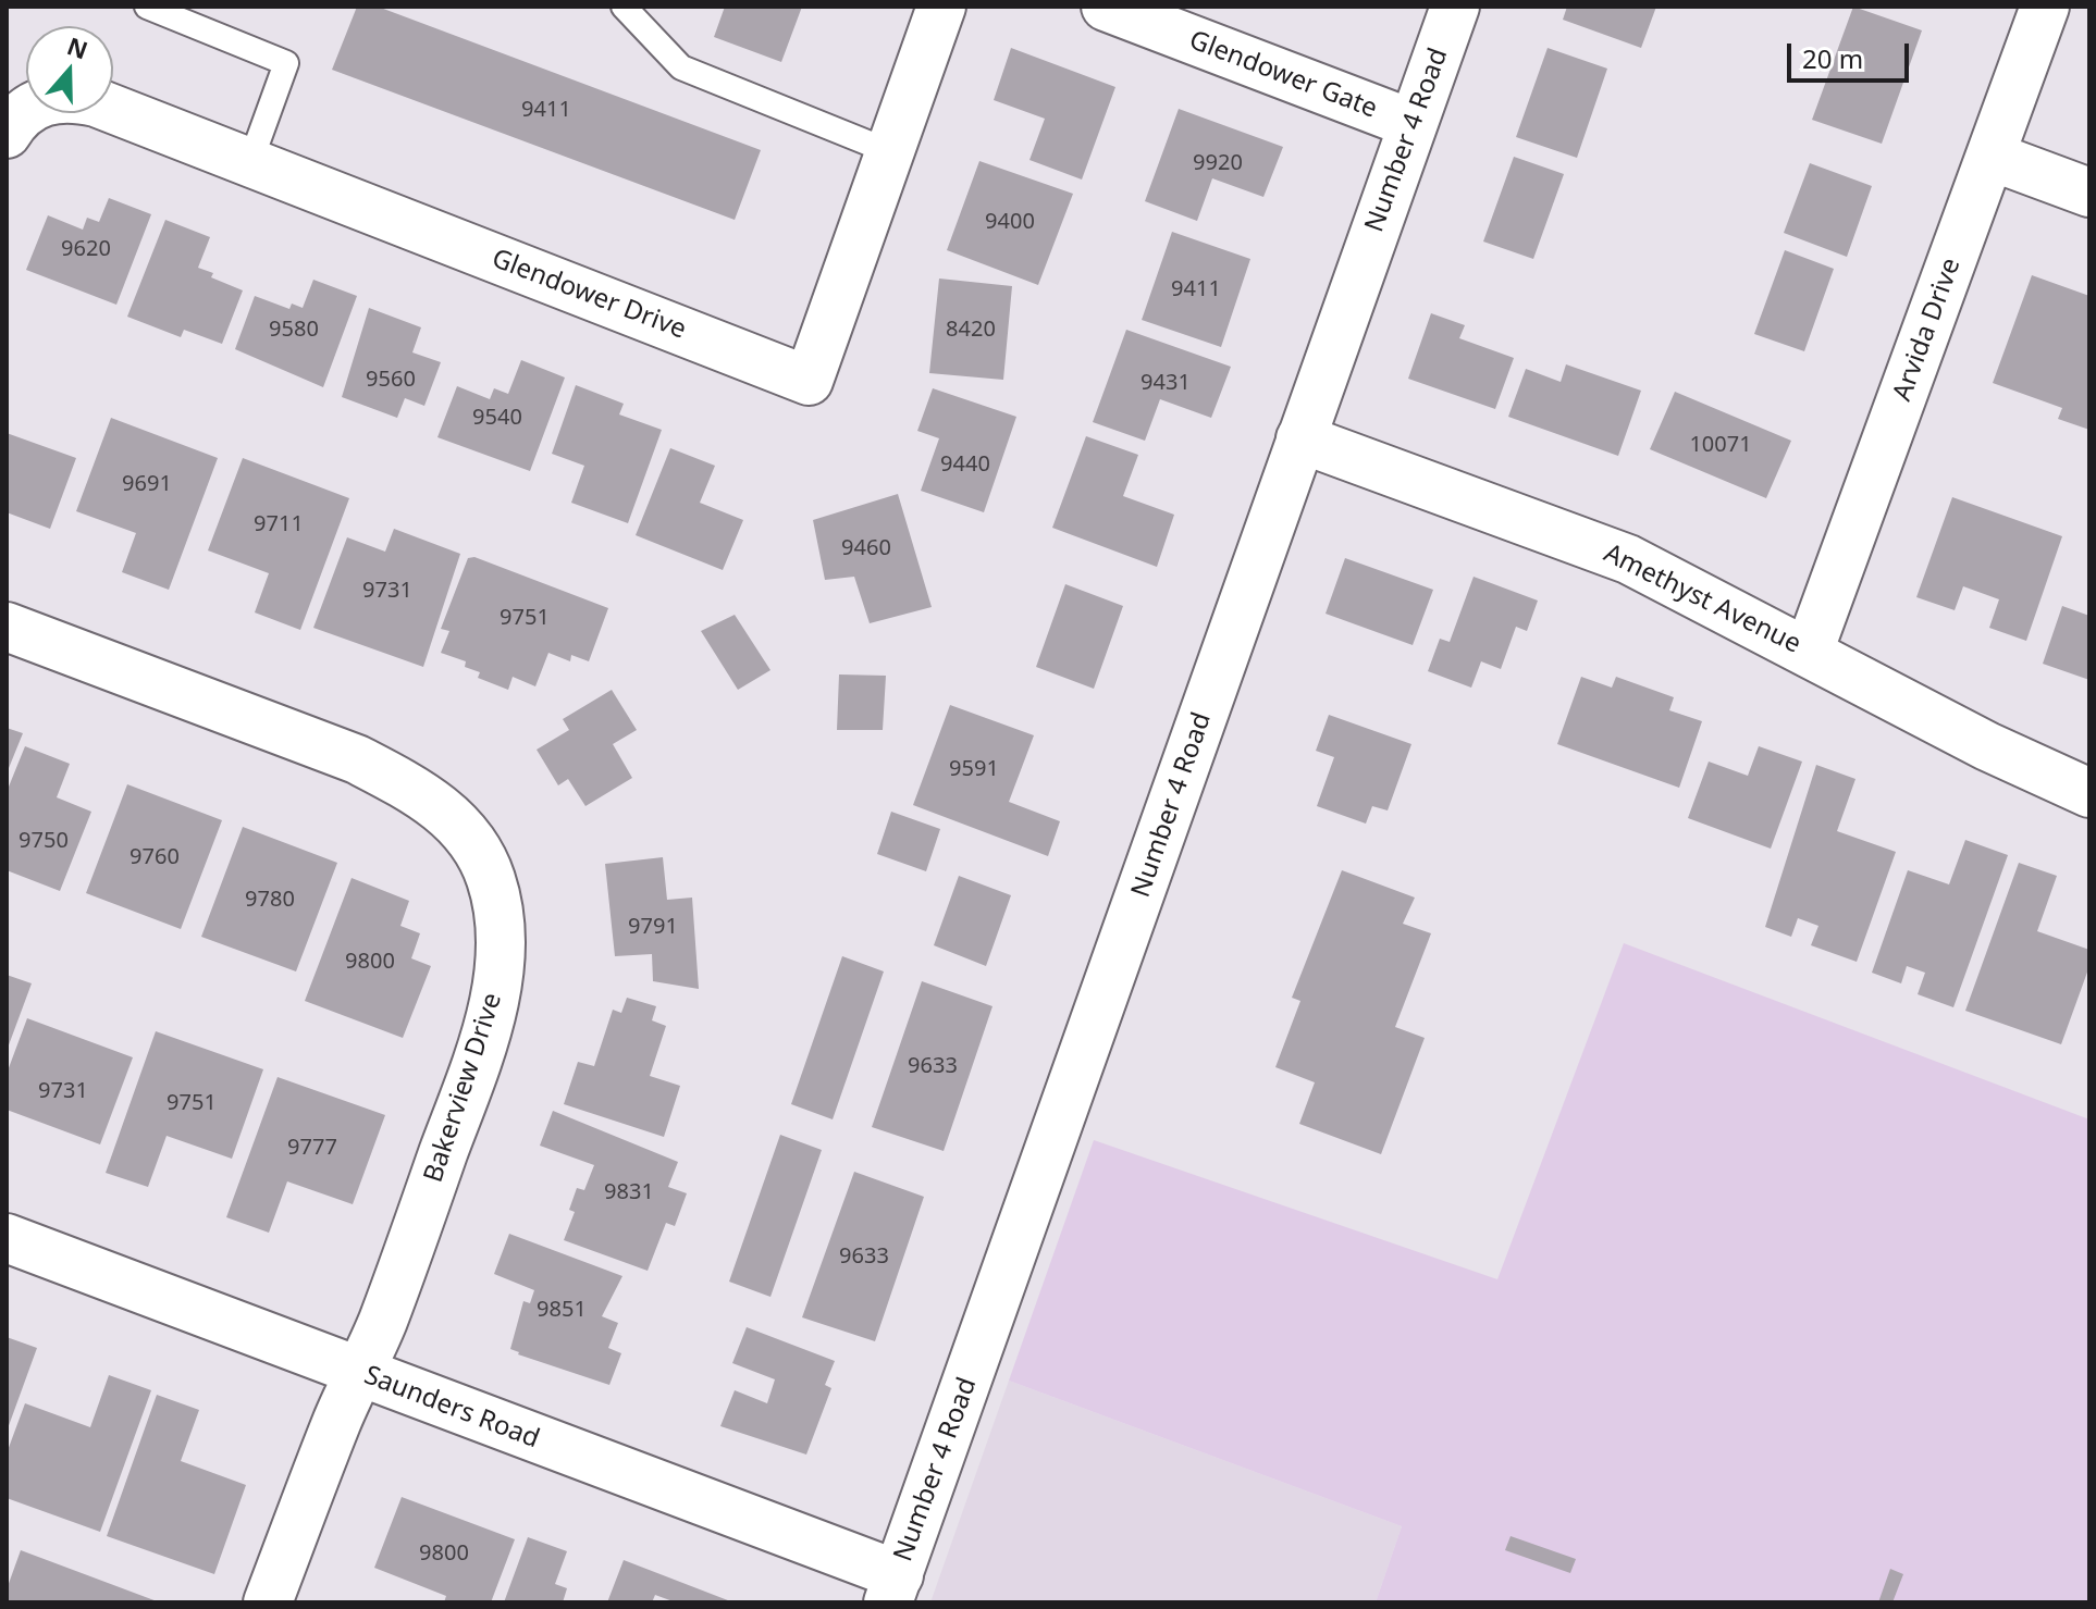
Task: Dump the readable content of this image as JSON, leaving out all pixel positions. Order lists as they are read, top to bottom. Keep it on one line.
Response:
{"streets":{"street":["Glendower Gate","Number 4 Road","Glendower Drive","Arvida Drive","Amethyst Avenue","Bakerview Drive","Saunders Road"]},"crossings":[["Glendower Gate","Number 4 Road"],["Number 4 Road","Amethyst Avenue"],["Number 4 Road","Saunders Road"],["Arvida Drive","Amethyst Avenue"],["Bakerview Drive","Saunders Road"]],"house_numbers":["9411","9920","9400","9620","9411","9580","8420","9560","9431","9540","10071","9440","9691","9711","9460","9731","9751","9591","9750","9760","9780","9791","9800","9633","9731","9751","9777","9831","9633","9851","9800"],"scale_bar":"20 m","north":"top"}
